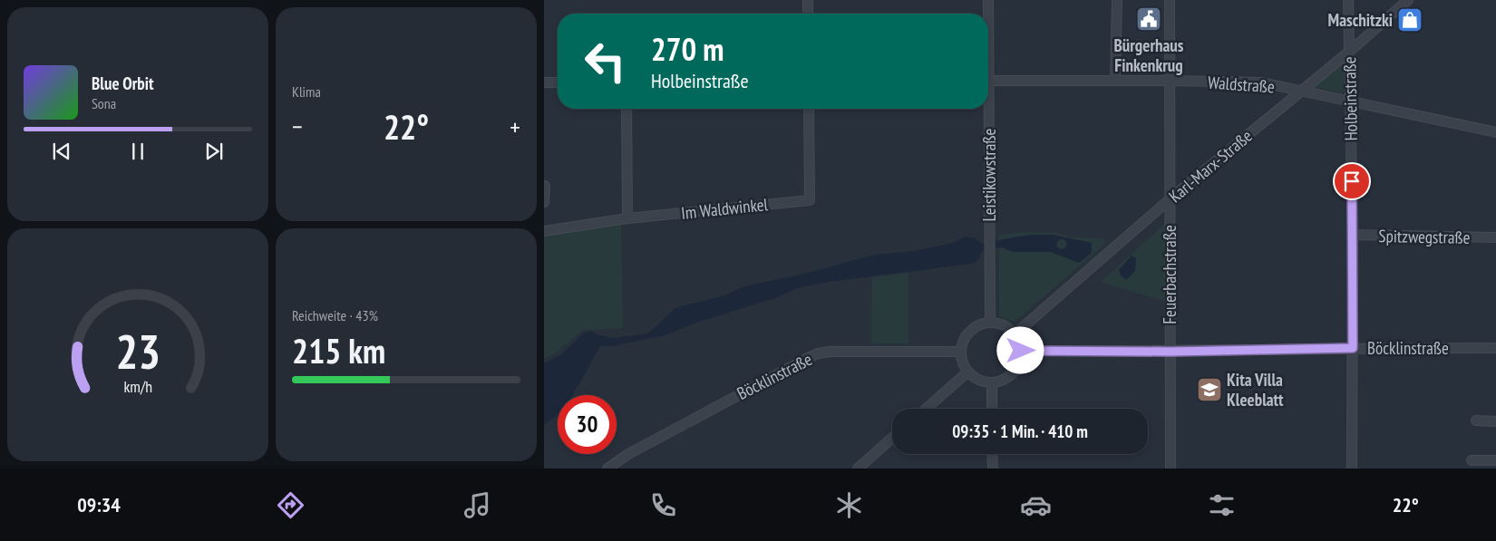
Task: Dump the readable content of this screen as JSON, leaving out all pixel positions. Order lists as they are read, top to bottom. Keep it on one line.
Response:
{"streets":{"street":["Waldstraße","Holbeinstraße","Karl-Marx-Straße","Leistikowstraße","Im Waldwinkel","Spitzwegstraße","Feuerbachstraße","Böcklinstraße"]},"crossings":[["Waldstraße","Holbeinstraße"],["Waldstraße","Karl-Marx-Straße"],["Waldstraße","Feuerbachstraße"],["Holbeinstraße","Karl-Marx-Straße"],["Holbeinstraße","Spitzwegstraße"],["Holbeinstraße","Böcklinstraße"],["Karl-Marx-Straße","Leistikowstraße"],["Karl-Marx-Straße","Feuerbachstraße"],["Karl-Marx-Straße","Böcklinstraße"],["Leistikowstraße","Böcklinstraße"],["Feuerbachstraße","Böcklinstraße"]],"places":{"public building":["Bürgerhaus Finkenkrug"],"shop":["Maschitzki"],"school or university":["Kita Villa Kleeblatt"]},"page":{"tile":["Klima",["Reichweite · 43%","215 km"]],"turn":["270 m","Holbeinstraße"],"song":["Blue Orbit","Sona"],"heat":["−","22°","+"],"limit":"30","trip":"09:35 · 1 Min. · 410 m","tabs":["09:34","22°"],"gauge":["23","km/h"]}}
